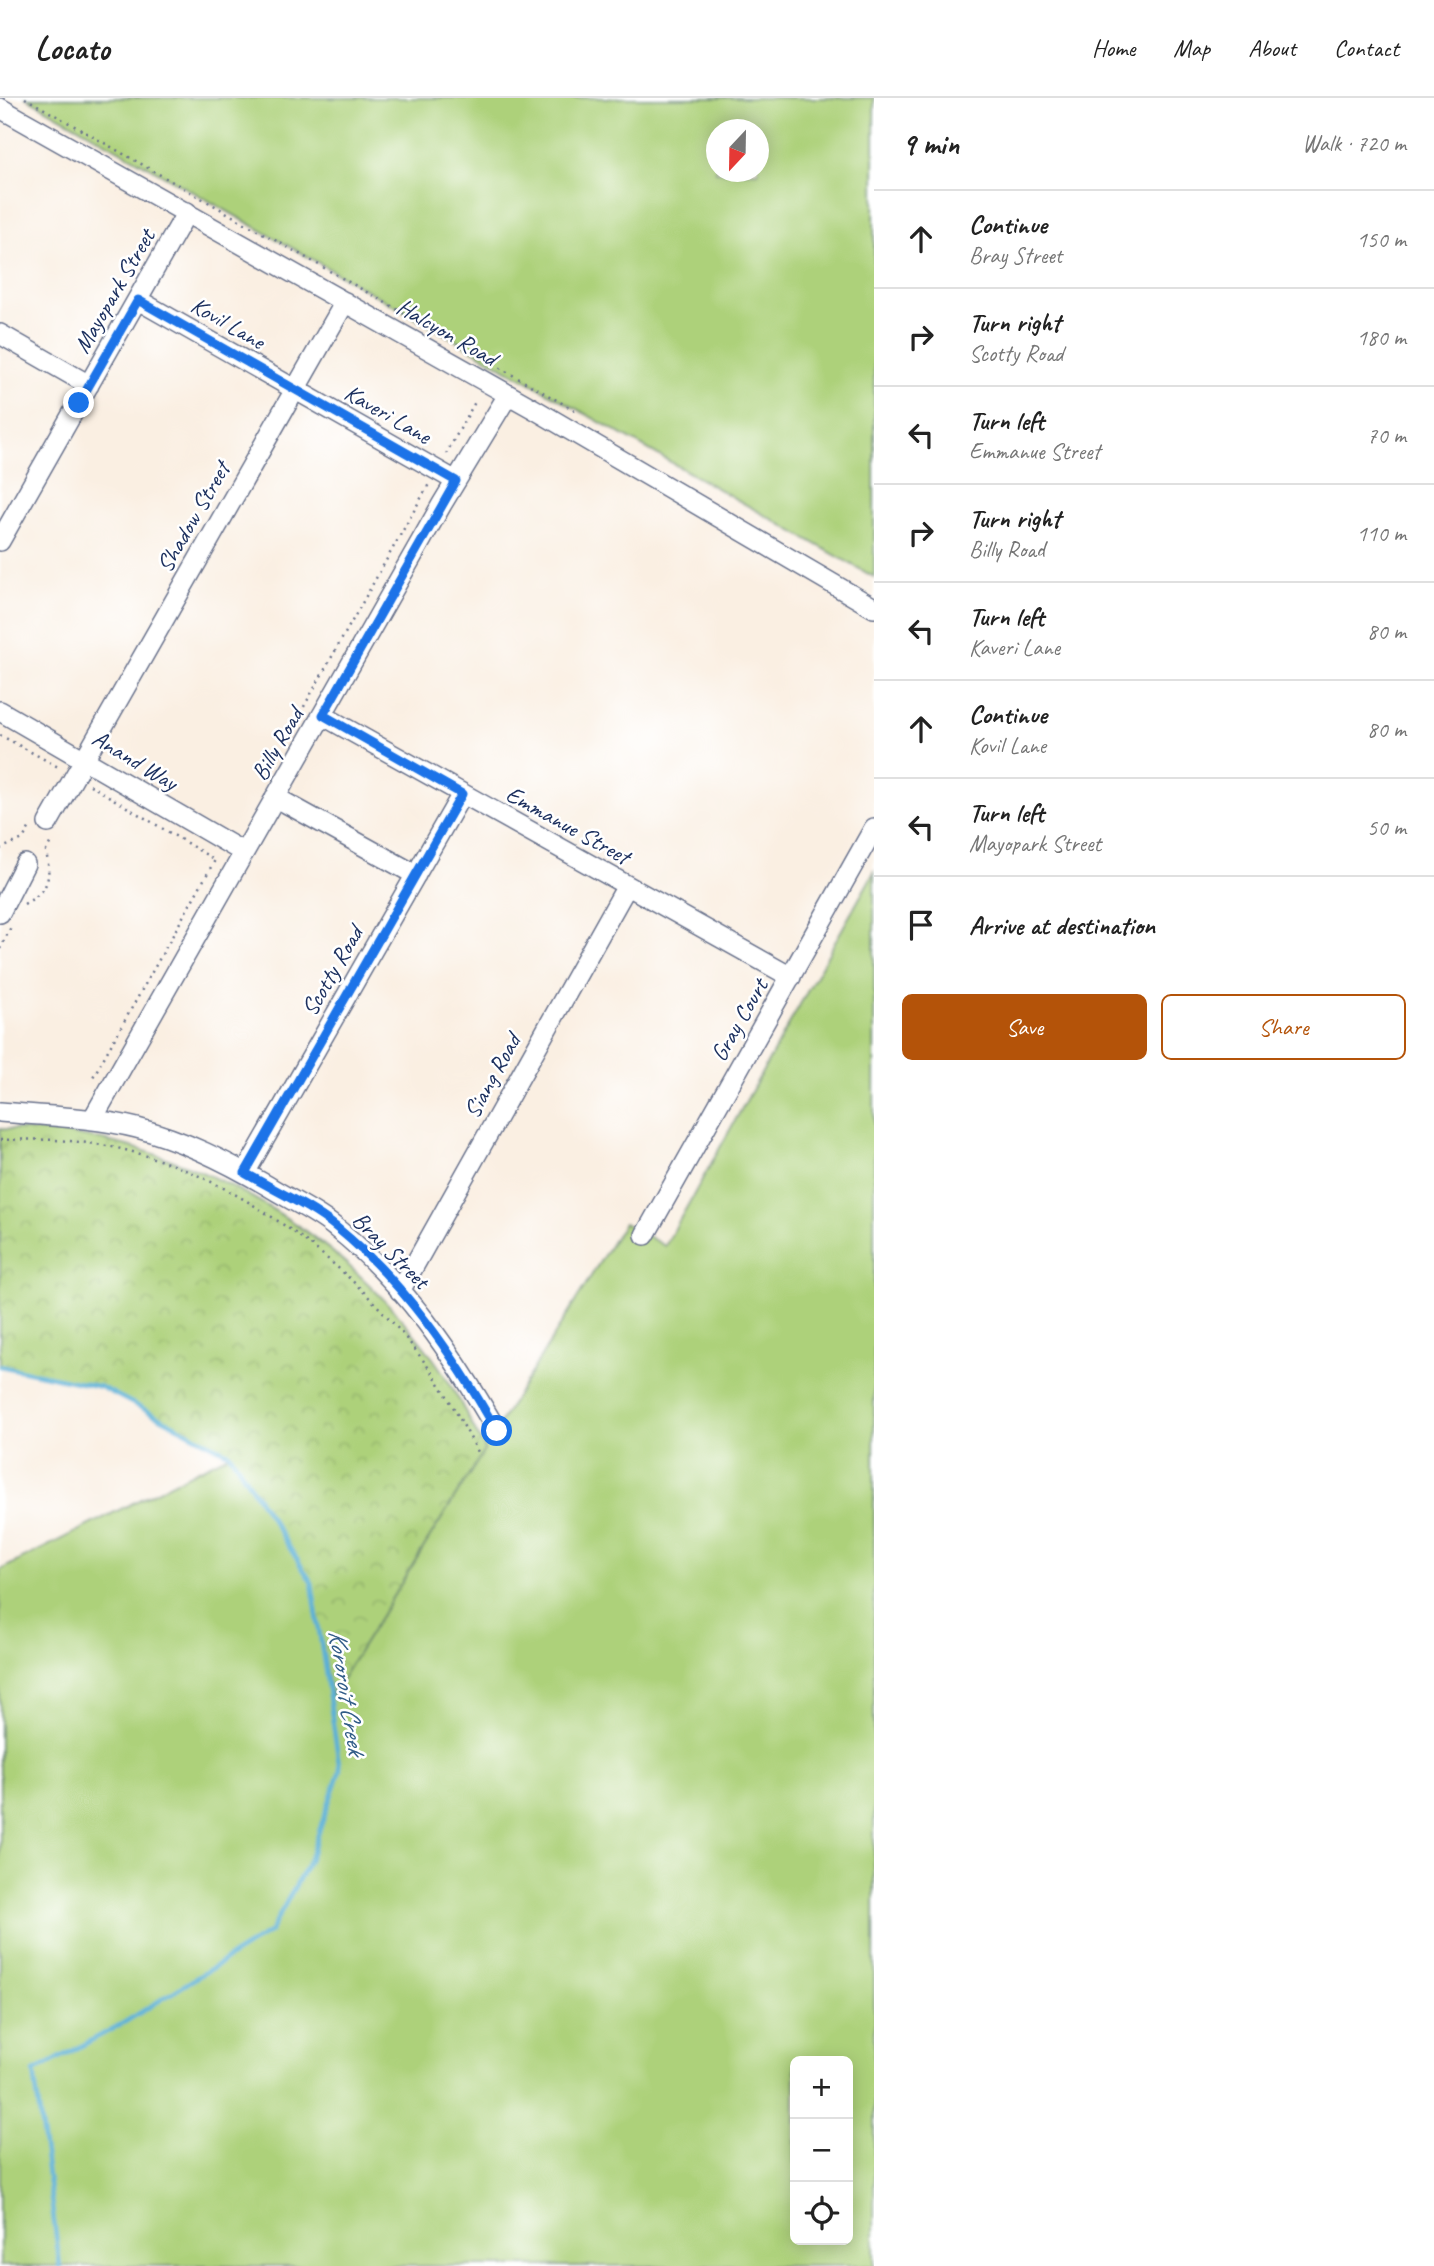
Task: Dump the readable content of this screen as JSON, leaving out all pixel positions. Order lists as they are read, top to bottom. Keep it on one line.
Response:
{"streets":{"street":["Mayopark Street","Kovil Lane","Halcyon Road","Kaveri Lane","Shadow Street","Billy Road","Anand Way","Emmanue Street","Scotty Road","Gray Court","Siang Road","Bray Street"]},"crossings":[["Mayopark Street","Kovil Lane"],["Mayopark Street","Halcyon Road"],["Kovil Lane","Kaveri Lane"],["Kovil Lane","Shadow Street"],["Halcyon Road","Shadow Street"],["Halcyon Road","Billy Road"],["Kaveri Lane","Shadow Street"],["Kaveri Lane","Billy Road"],["Shadow Street","Anand Way"],["Billy Road","Anand Way"],["Billy Road","Emmanue Street"],["Billy Road","Bray Street"],["Emmanue Street","Scotty Road"],["Emmanue Street","Gray Court"],["Emmanue Street","Siang Road"],["Scotty Road","Bray Street"],["Siang Road","Bray Street"]],"water":["Kororoit Creek"],"north":"bottom","page":{"header":"Locato","nav":["Home","Map","About","Contact"],"heading":["9 min","Walk · 720 m"],"list":[["Continue","Bray Street","150 m"],["Turn right","Scotty Road","180 m"],["Turn left","Emmanue Street","70 m"],["Turn right","Billy Road","110 m"],["Turn left","Kaveri Lane","80 m"],["Continue","Kovil Lane","80 m"],["Turn left","Mayopark Street","50 m"],"Arrive at destination"],"buttons":["Save","Share"],"map_buttons":["+","−"]}}
